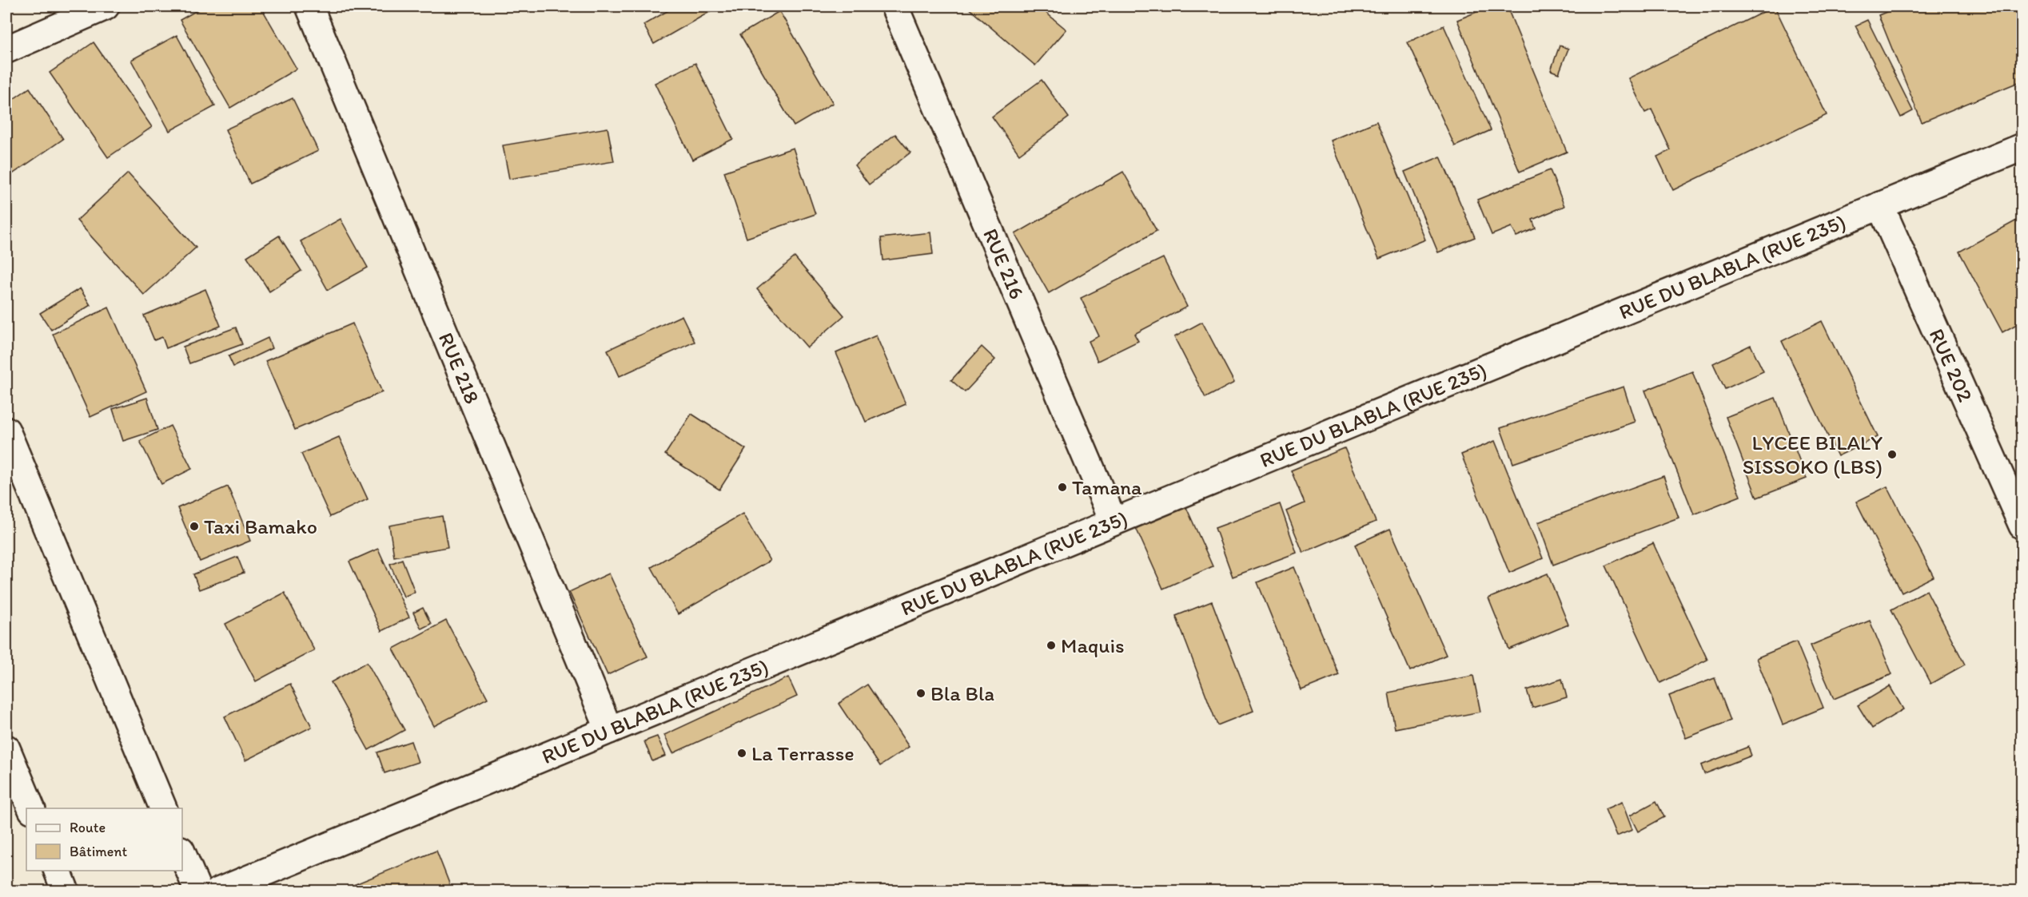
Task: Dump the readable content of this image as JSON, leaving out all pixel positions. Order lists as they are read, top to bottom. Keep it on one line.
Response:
{"streets":{"street":["RUE 216","RUE DU BLABLA (RUE 235)","RUE 202","RUE 218"]},"crossings":[["RUE 216","RUE DU BLABLA (RUE 235)"],["RUE DU BLABLA (RUE 235)","RUE 202"],["RUE DU BLABLA (RUE 235)","RUE 218"]],"places":["LYCEE BILALY SISSOKO (LBS)","Tamana","Taxi Bamako","Maquis","Bla Bla","La Terrasse"],"legend":["Route","Bâtiment"]}
